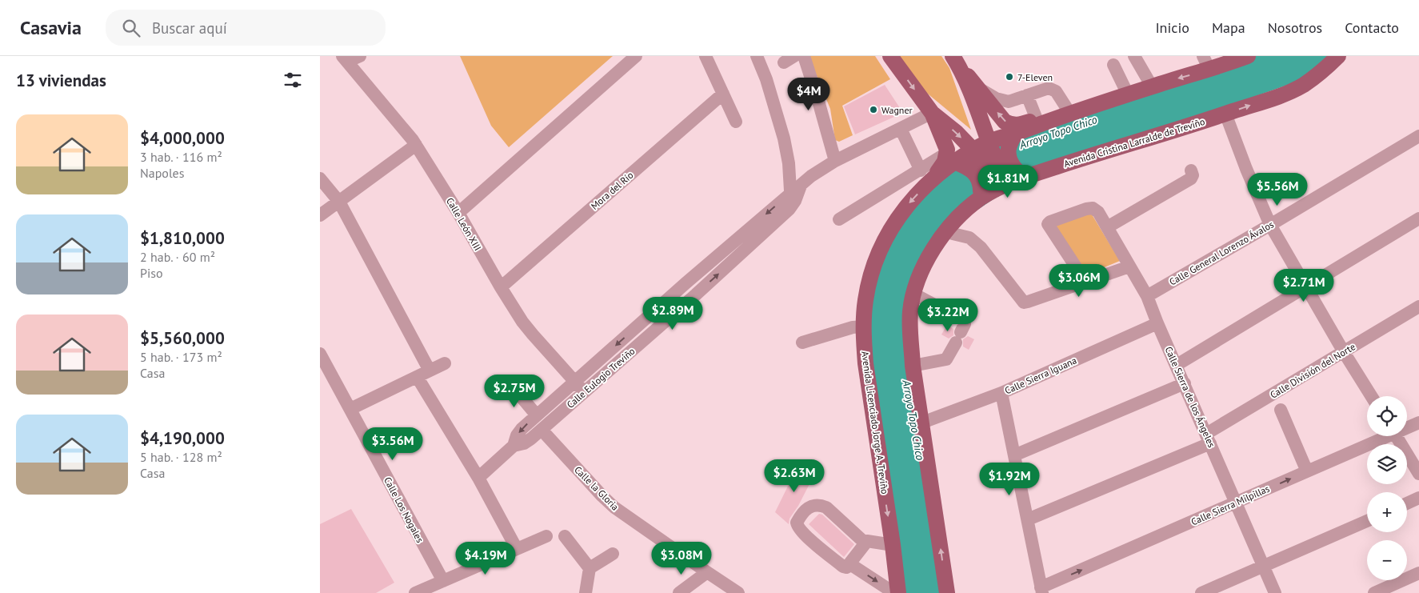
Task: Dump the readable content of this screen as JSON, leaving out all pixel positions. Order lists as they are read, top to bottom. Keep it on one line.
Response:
{"streets":{"main road":["Avenida Cristina Larralde de Treviño","Avenida Licenciado Jorge A. Treviño"],"street":["Mora del Río","Calle León XIII","Calle General Lorenzo Ávalos","Calle División del Norte","Calle Sierra Iguana","Calle Eulogio Treviño","Calle Sierra de los Ángeles","Calle la Gloria","Calle Sierra Milpillas","Calle Los Nogales"]},"crossings":[["Avenida Cristina Larralde de Treviño","Calle Sierra Iguana"],["Mora del Río","Calle León XIII"],["Calle León XIII","Calle Eulogio Treviño"],["Calle General Lorenzo Ávalos","Calle Sierra de los Ángeles"],["Calle División del Norte","Calle Sierra de los Ángeles"],["Calle Sierra Iguana","Calle Sierra de los Ángeles"],["Calle Eulogio Treviño","Calle la Gloria"],["Calle Sierra de los Ángeles","Calle Sierra Milpillas"]],"one_way":["Avenida Licenciado Jorge A. Treviño"],"water":["Arroyo Topo Chico"],"places":["7-Eleven","Wagner"],"page":{"header":"Casavia","search":"Buscar aquí","nav":["Inicio","Mapa","Nosotros","Contacto"],"heading":"13 viviendas","price":["$4M","$1.81M","$5.56M","$3.06M","$2.71M","$2.89M","$3.22M","$2.75M","$3.56M","$2.63M","$1.92M","$4.19M","$3.08M"],"list":[{"name":"$4,000,000","note":"3 hab. · 116 m² · Napoles"},{"name":"$1,810,000","note":"2 hab. · 60 m² · Piso"},{"name":"$5,560,000","note":"5 hab. · 173 m² · Casa"},{"name":"$4,190,000","note":"5 hab. · 128 m² · Casa"}],"map_buttons":["+","−"]}}
